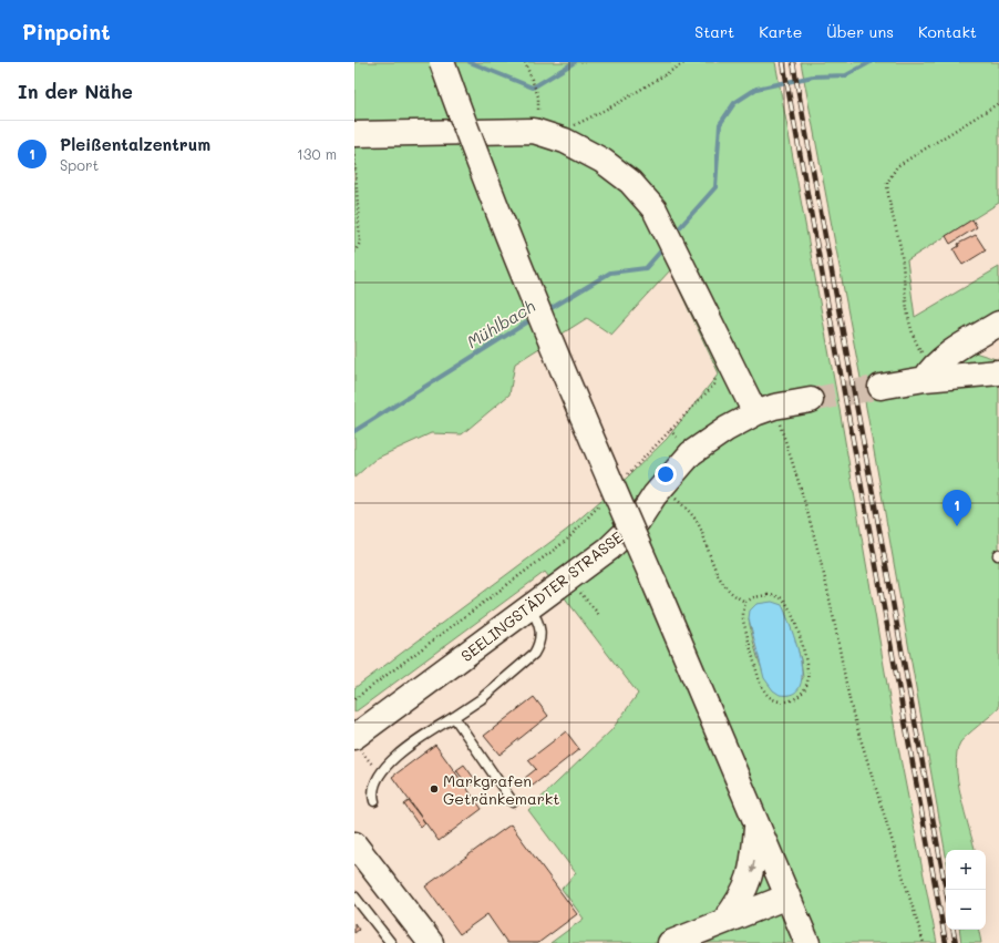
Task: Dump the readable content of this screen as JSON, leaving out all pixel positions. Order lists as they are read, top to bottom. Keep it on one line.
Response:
{"streets":{"main road":["SEELINGSTÄDTER STRASSE"]},"water":["Mühlbach"],"places":["Markgrafen Getränkemarkt"],"page":{"header":"Pinpoint","nav":["Start","Karte","Über uns","Kontakt"],"heading":"In der Nähe","list":[{"mark":"1","name":"Pleißentalzentrum","note":"Sport","value":"130 m"}],"pins":"1","map_buttons":["+","−"]}}
